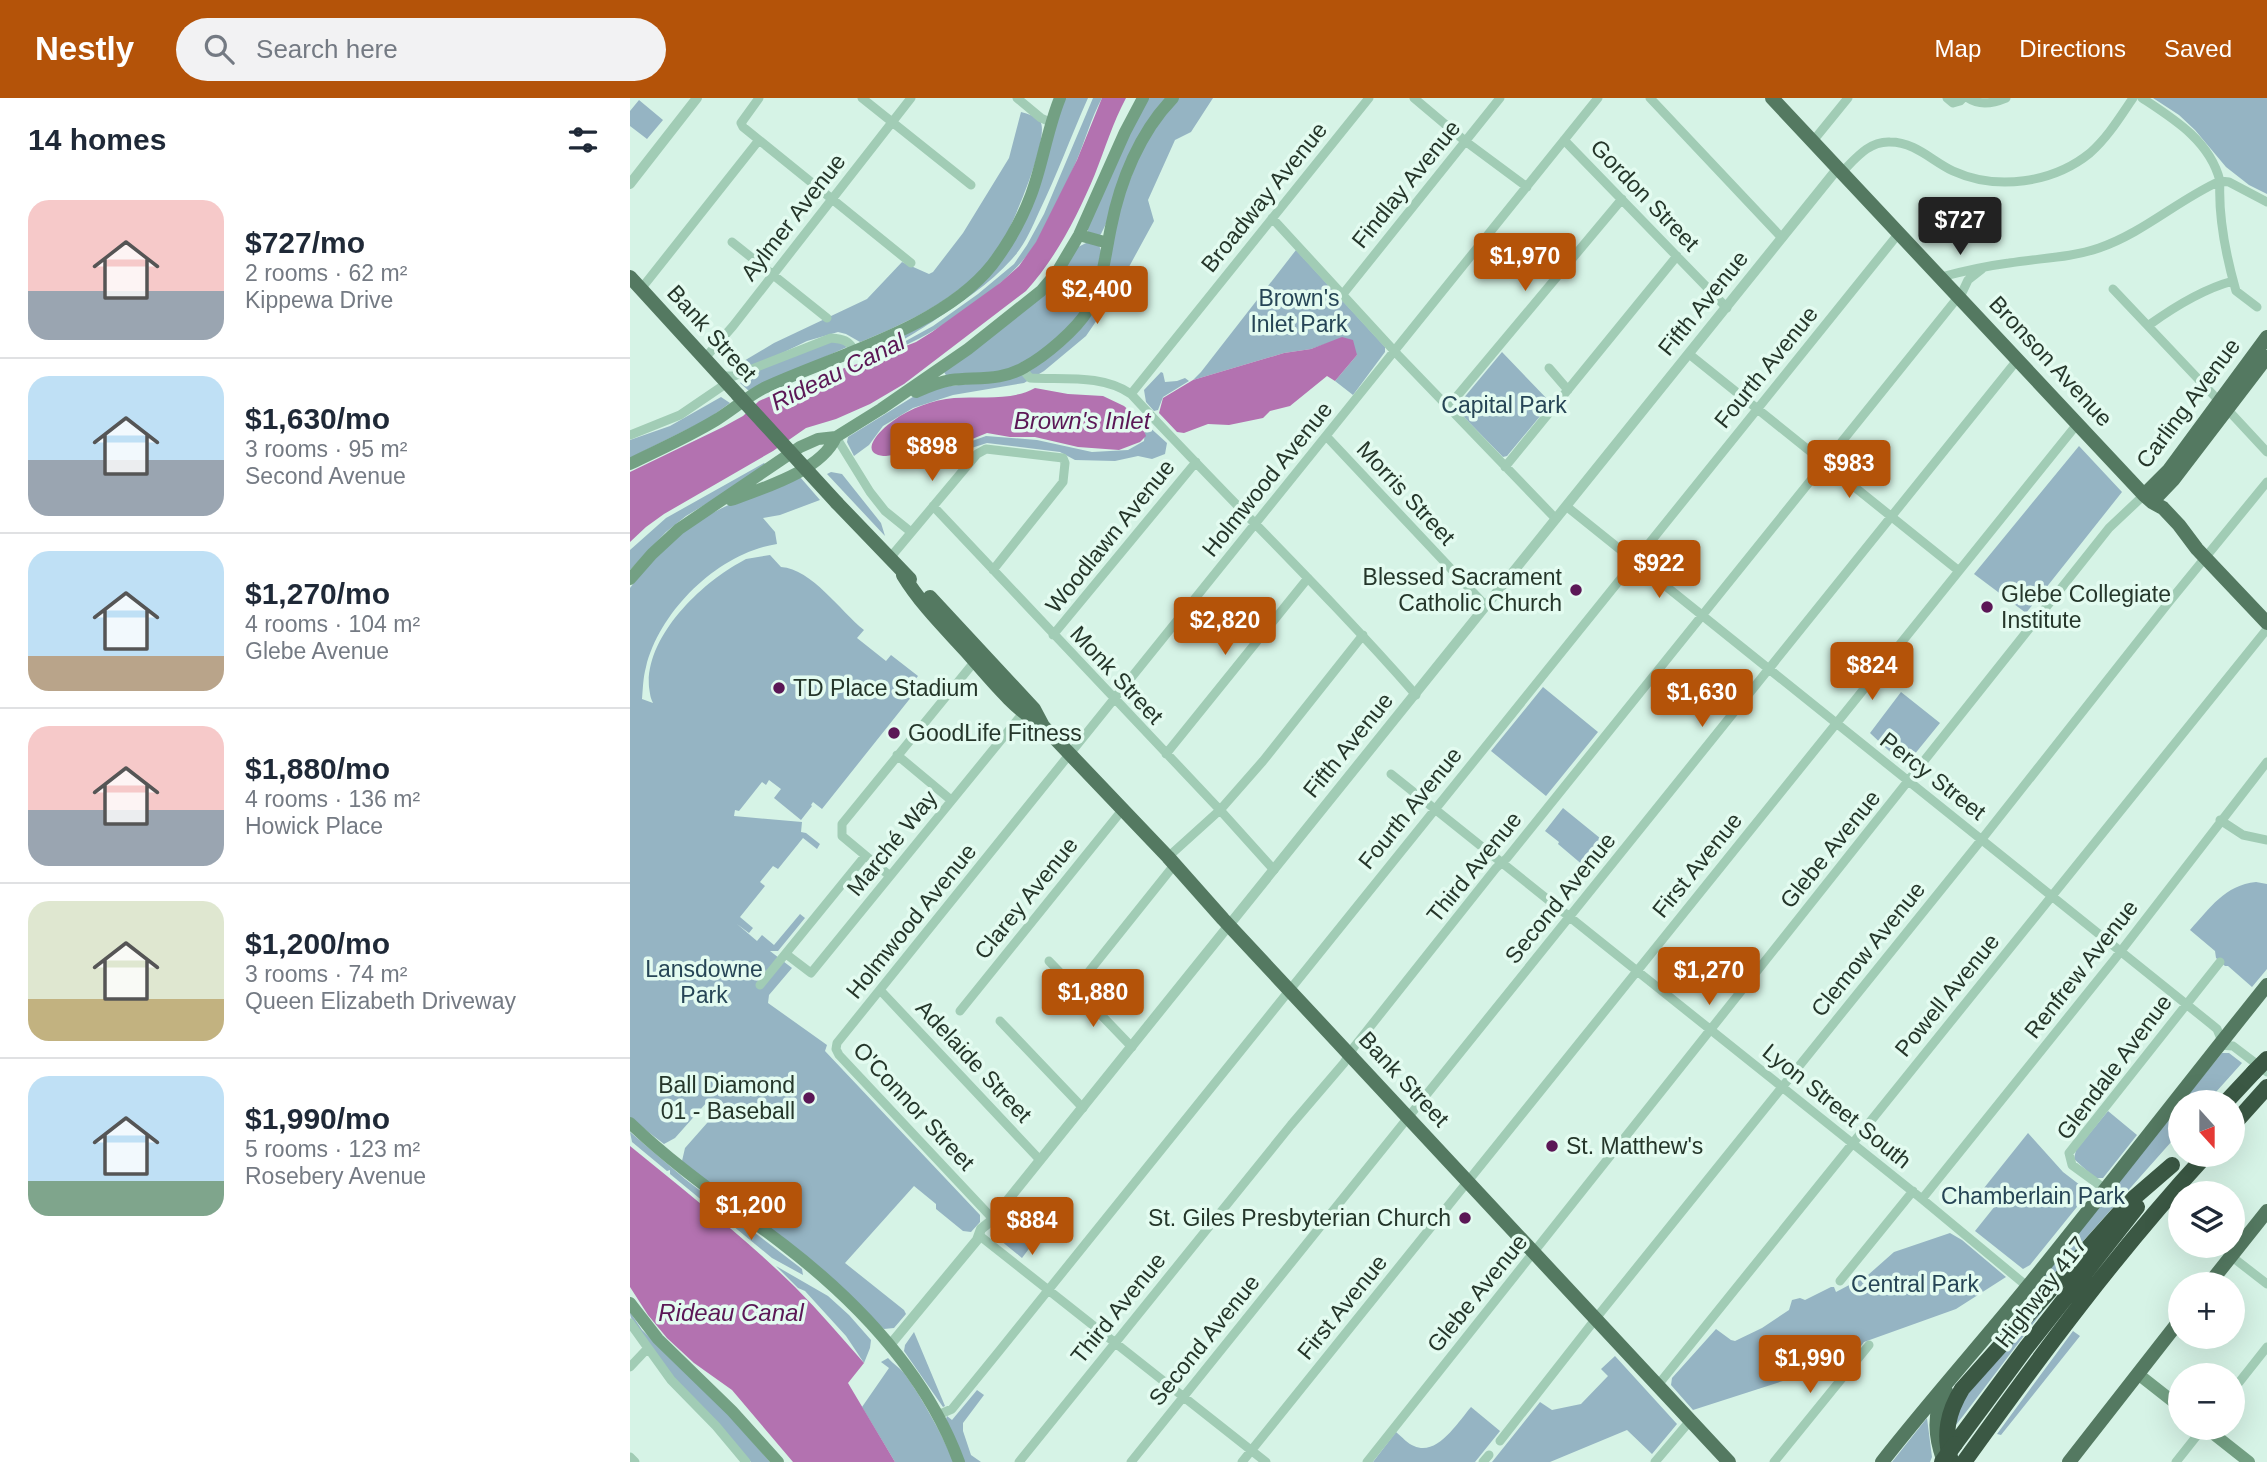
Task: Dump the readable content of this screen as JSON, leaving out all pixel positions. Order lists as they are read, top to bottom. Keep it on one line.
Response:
{"streets":{"highway":["Highway 417"],"main road":["Bank Street","Bronson Avenue","Carling Avenue"],"street":["Findlay Avenue","Gordon Street","Broadway Avenue","Aylmer Avenue","Fifth Avenue","Fourth Avenue","Holmwood Avenue","Morris Street","Woodlawn Avenue","Monk Street","Percy Street","Marché Way","Glebe Avenue","First Avenue","Third Avenue","Clarey Avenue","Second Avenue","Clemow Avenue","Renfrew Avenue","Powell Avenue","Adelaide Street","Glendale Avenue","O'Connor Street","Lyon Street South"]},"crossings":[["Gordon Street","Fifth Avenue"],["Gordon Street","Holmwood Avenue"],["Aylmer Avenue","Bank Street"],["Fifth Avenue","Bank Street"],["Fifth Avenue","Bronson Avenue"],["Fifth Avenue","Morris Street"],["Fifth Avenue","Monk Street"],["Fifth Avenue","Percy Street"],["Fifth Avenue","Adelaide Street"],["Fifth Avenue","O'Connor Street"],["Bank Street","Fourth Avenue"],["Bank Street","Holmwood Avenue"],["Bank Street","Marché Way"],["Bank Street","Glebe Avenue"],["Bank Street","First Avenue"],["Bank Street","Third Avenue"],["Bank Street","Clarey Avenue"],["Bank Street","Second Avenue"],["Bank Street","Clemow Avenue"],["Bank Street","Powell Avenue"],["Bronson Avenue","Fourth Avenue"],["Bronson Avenue","Carling Avenue"],["Bronson Avenue","Glebe Avenue"],["Bronson Avenue","First Avenue"],["Bronson Avenue","Third Avenue"],["Bronson Avenue","Second Avenue"],["Bronson Avenue","Clemow Avenue"],["Bronson Avenue","Powell Avenue"],["Fourth Avenue","Percy Street"],["Fourth Avenue","Lyon Street South"],["Carling Avenue","Glebe Avenue"],["Holmwood Avenue","Morris Street"],["Holmwood Avenue","Monk Street"],["Holmwood Avenue","Adelaide Street"],["Holmwood Avenue","O'Connor Street"],["Woodlawn Avenue","Monk Street"],["Percy Street","Glebe Avenue"],["Percy Street","First Avenue"],["Percy Street","Third Avenue"],["Percy Street","Second Avenue"],["Percy Street","Clemow Avenue"],["Percy Street","Renfrew Avenue"],["Percy Street","Powell Avenue"],["Percy Street","Glendale Avenue"],["Glebe Avenue","Lyon Street South"],["First Avenue","Lyon Street South"],["Third Avenue","Lyon Street South"],["Second Avenue","Lyon Street South"],["Clemow Avenue","Lyon Street South"],["Renfrew Avenue","Lyon Street South"],["Powell Avenue","Lyon Street South"]],"water":["Rideau Canal","Brown's Inlet"],"parks":["Brown's Inlet Park","Capital Park","Lansdowne Park","Chamberlain Park","Central Park"],"places":["Blessed Sacrament Catholic Church","Glebe Collegiate Institute","TD Place Stadium","GoodLife Fitness","Ball Diamond 01 - Baseball","St. Matthew's","St. Giles Presbyterian Church"],"north":"bottom","page":{"header":"Nestly","search":"Search here","nav":["Map","Directions","Saved"],"heading":"14 homes","list":[{"name":"$727/mo","note":"2 rooms · 62 m² · Kippewa Drive"},{"name":"$1,630/mo","note":"3 rooms · 95 m² · Second Avenue"},{"name":"$1,270/mo","note":"4 rooms · 104 m² · Glebe Avenue"},{"name":"$1,880/mo","note":"4 rooms · 136 m² · Howick Place"},{"name":"$1,200/mo","note":"3 rooms · 74 m² · Queen Elizabeth Driveway"},{"name":"$1,990/mo","note":"5 rooms · 123 m² · Rosebery Avenue"}],"price":["$727","$1,970","$2,400","$898","$983","$922","$2,820","$824","$1,630","$1,270","$1,880","$1,200","$884","$1,990"],"map_buttons":["+","−"]}}
